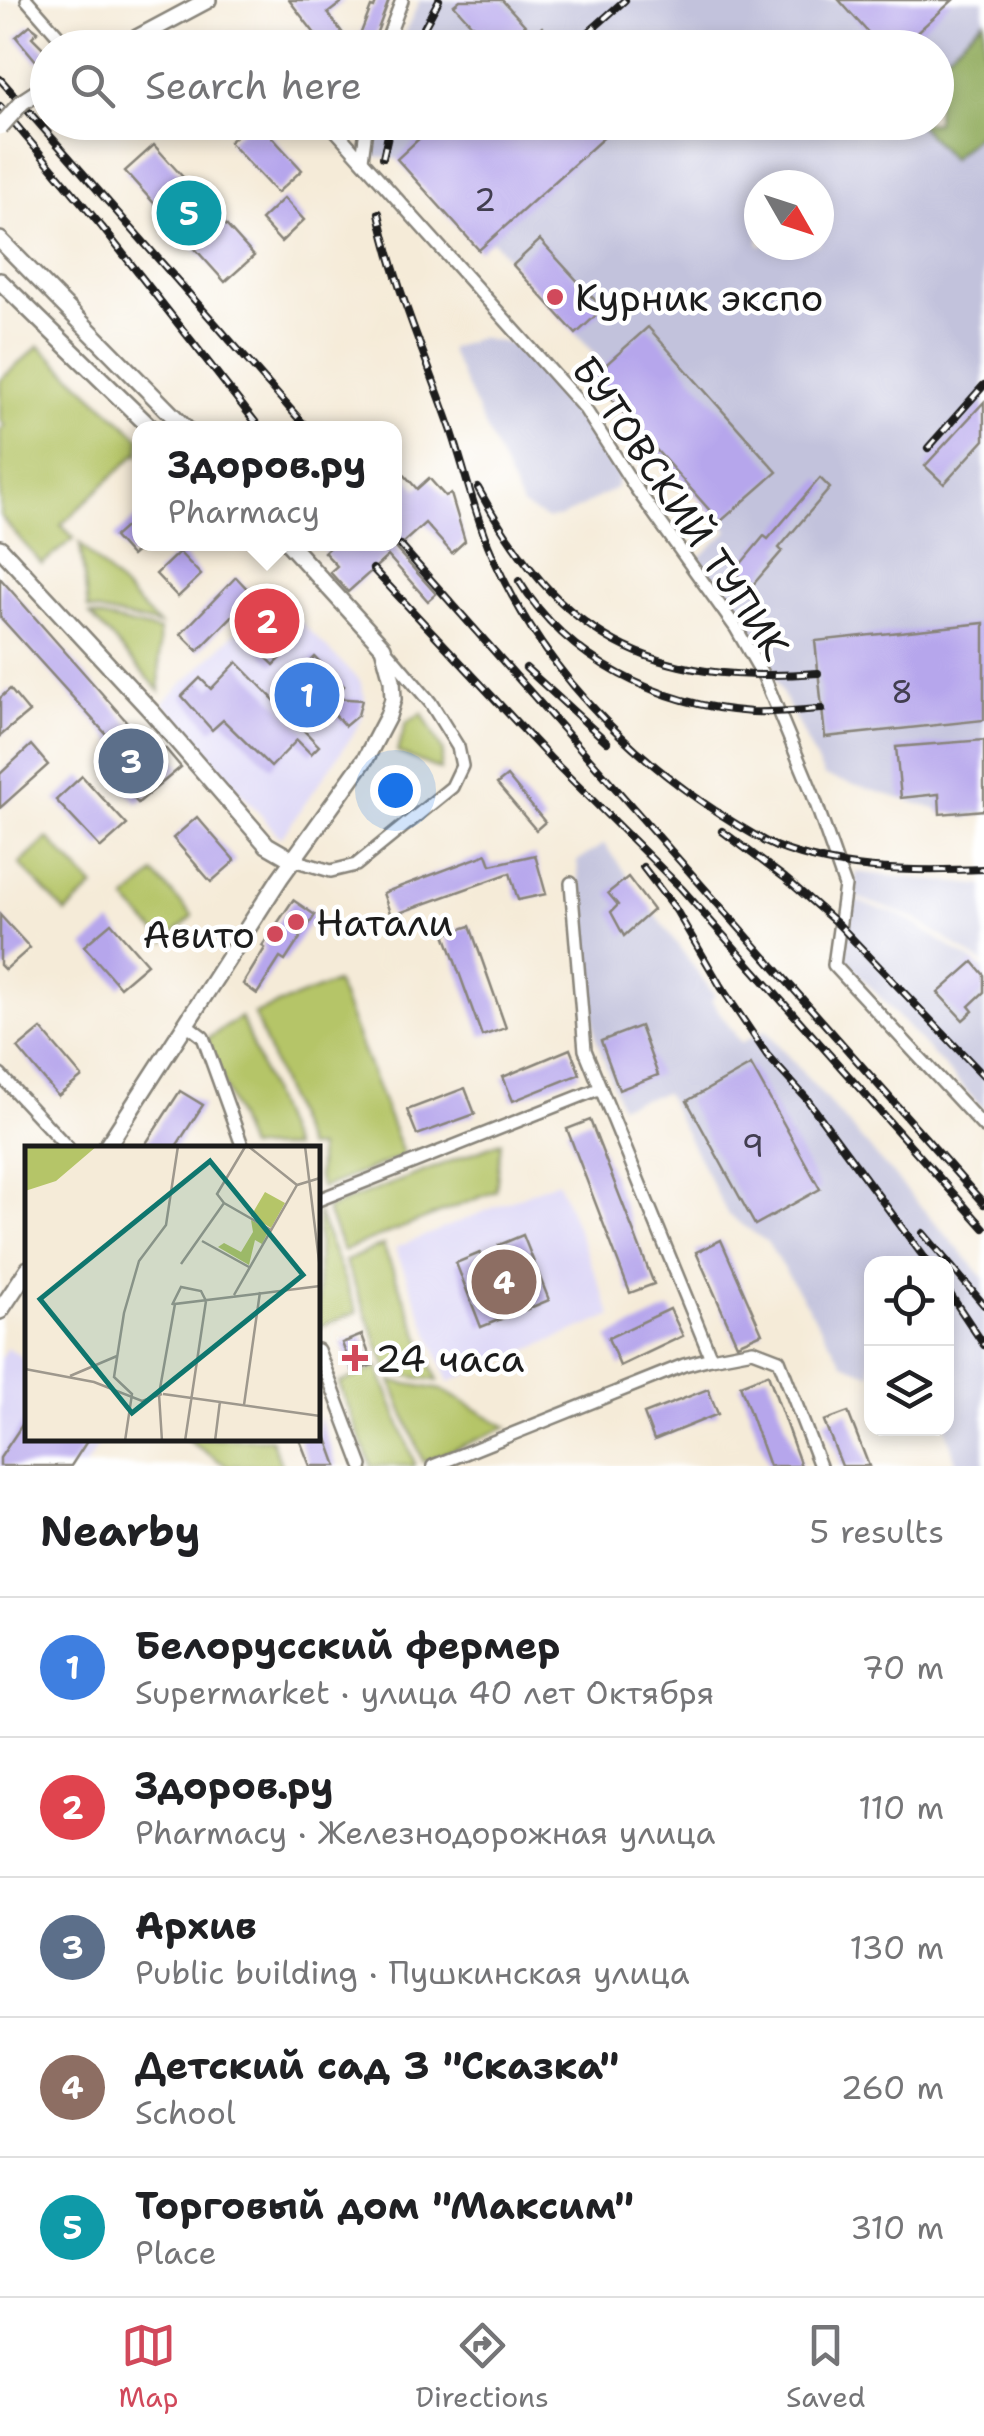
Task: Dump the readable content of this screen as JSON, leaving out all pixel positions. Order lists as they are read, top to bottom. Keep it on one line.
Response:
{"streets":{"street":["БУТОВСКИЙ ТУПИК"]},"places":{"other":["Курник экспо","Натали","Авито"],"health":["24 часа"]},"house_numbers":["2","8","9"],"north":"bottom right","page":{"search":"Search here","pins":["5","2","1","3","4"],"popup":["Здоров.ру","Pharmacy"],"heading":["Nearby","5 results"],"list":[{"mark":"1","name":"Белорусский фермер","note":"Supermarket · улица 40 лет Октября","value":"70 m"},{"mark":"2","name":"Здоров.ру","note":"Pharmacy · Железнодорожная улица","value":"110 m"},{"mark":"3","name":"Архив","note":"Public building · Пушкинская улица","value":"130 m"},{"mark":"4","name":"Детский сад 3 \"Сказка\"","note":"School","value":"260 m"},{"mark":"5","name":"Торговый дом \"Максим\"","note":"Place","value":"310 m"}],"nav":["Map","Directions","Saved"]}}
